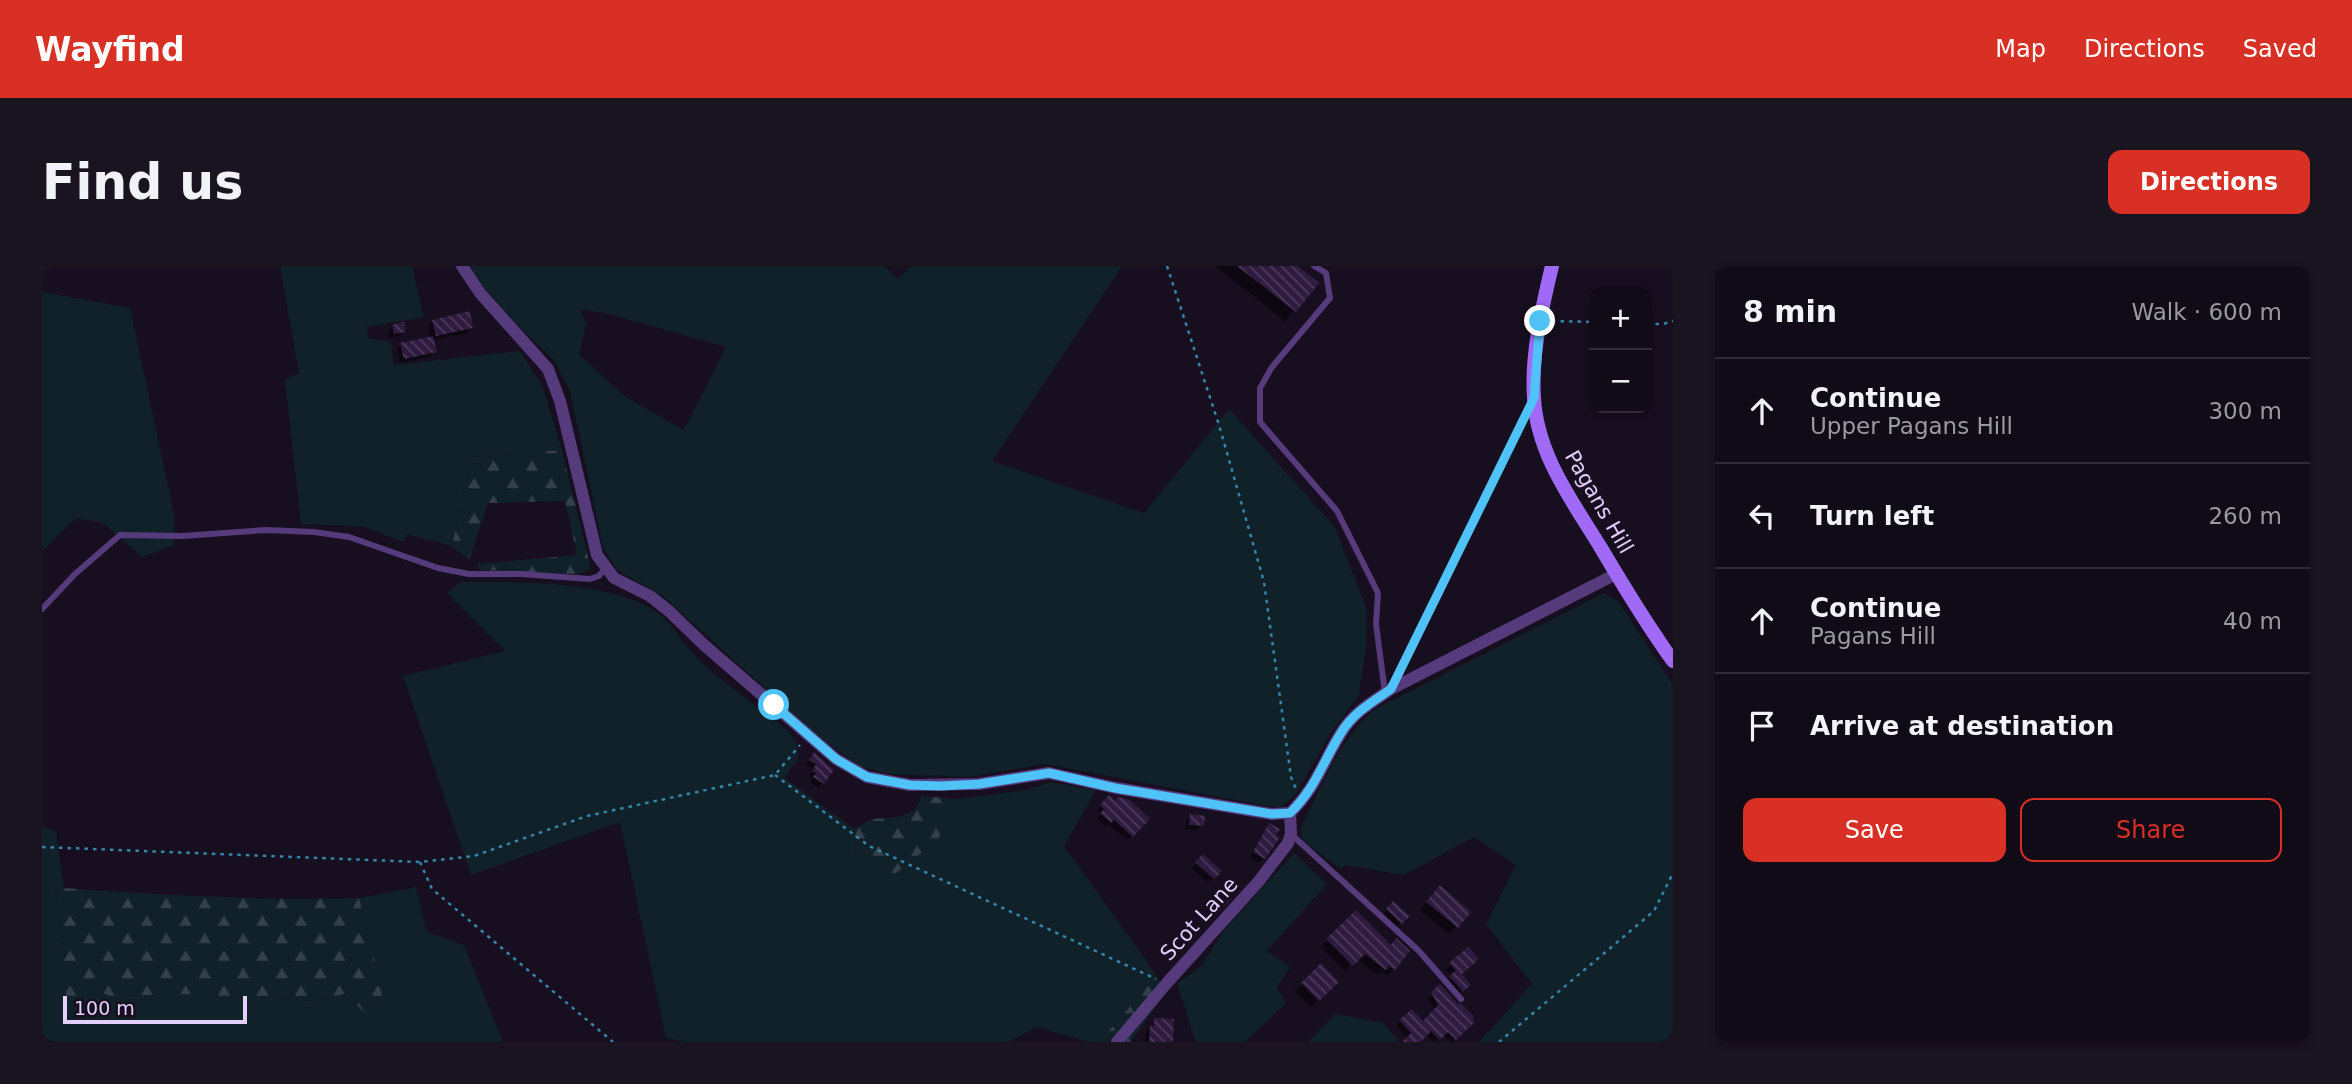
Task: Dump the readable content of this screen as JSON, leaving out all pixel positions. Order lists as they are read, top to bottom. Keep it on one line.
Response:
{"streets":{"street":["Pagans Hill","Scot Lane"]},"scale_bar":"100 m","page":{"header":"Wayfind","nav":["Map","Directions","Saved"],"buttons":["Directions",["Save","Share"]],"title":"Find us","heading":["8 min","Walk · 600 m"],"map_buttons":["+","−"],"list":[["Continue","Upper Pagans Hill","300 m"],["Turn left","260 m"],["Continue","Pagans Hill","40 m"],"Arrive at destination"],"scale":"100 m"}}
